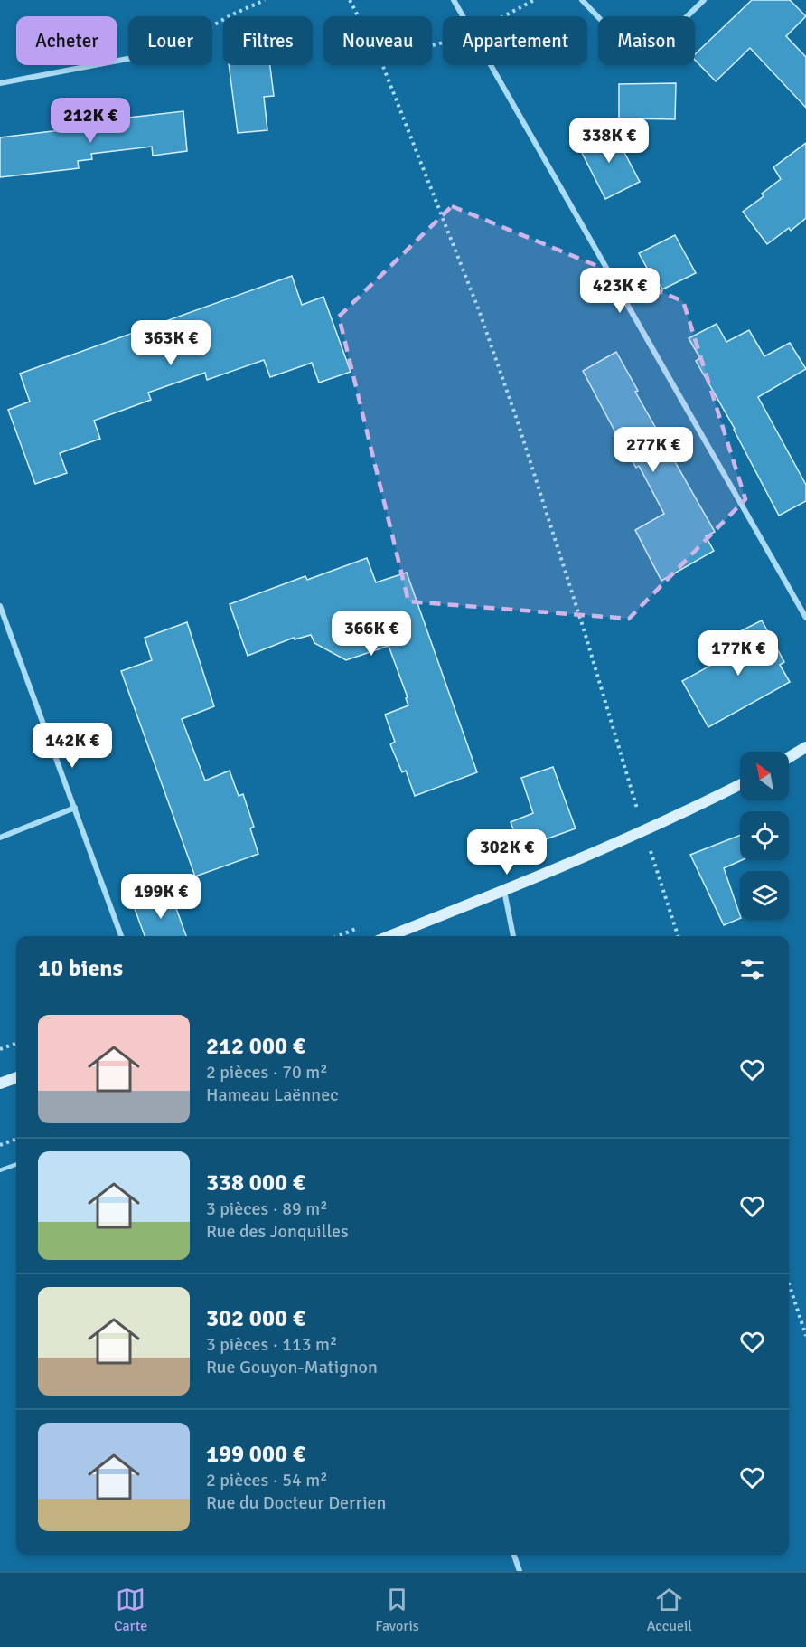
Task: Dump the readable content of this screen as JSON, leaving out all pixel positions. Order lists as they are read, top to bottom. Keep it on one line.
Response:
{"north":"top left","page":{"chip":["Acheter","Louer","Filtres","Nouveau","Appartement","Maison"],"price":["212K €","338K €","423K €","363K €","277K €","366K €","177K €","142K €","302K €","199K €"],"heading":"10 biens","list":[{"name":"212 000 €","note":"2 pièces · 70 m² · Hameau Laënnec"},{"name":"338 000 €","note":"3 pièces · 89 m² · Rue des Jonquilles"},{"name":"302 000 €","note":"3 pièces · 113 m² · Rue Gouyon-Matignon"},{"name":"199 000 €","note":"2 pièces · 54 m² · Rue du Docteur Derrien"}],"tabs":["Carte","Favoris","Accueil"]}}
